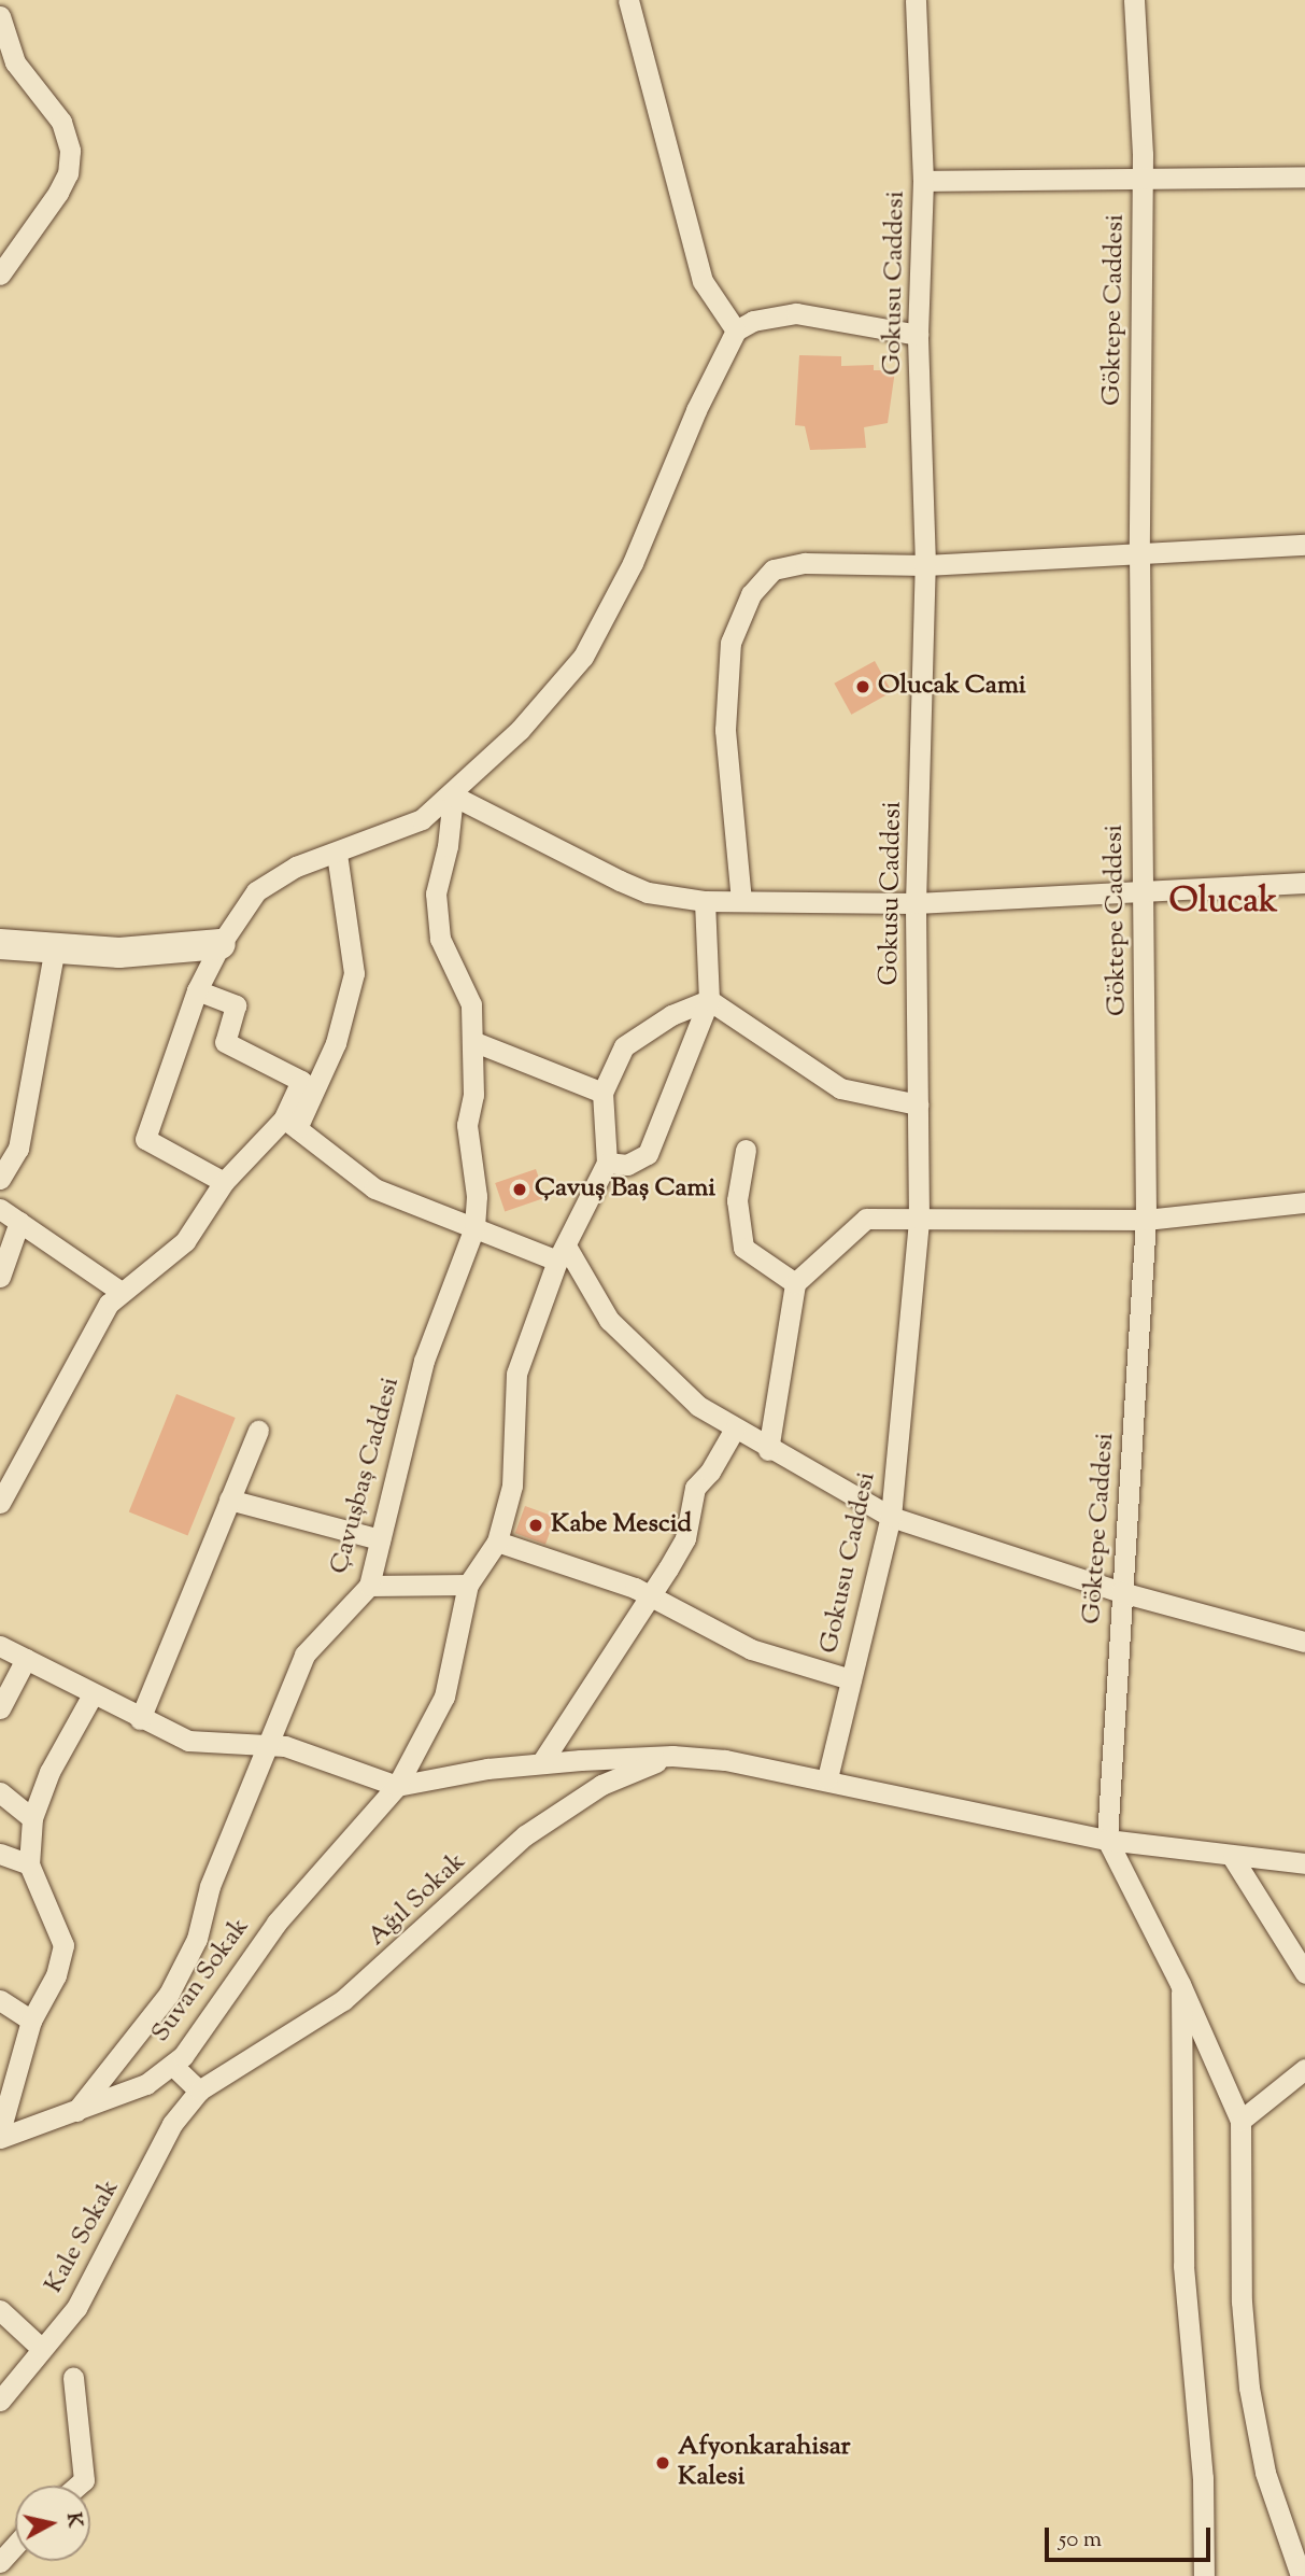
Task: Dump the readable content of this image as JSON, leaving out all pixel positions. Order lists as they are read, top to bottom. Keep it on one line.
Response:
{"streets":{"street":["Gokusu Caddesi","Göktepe Caddesi","Çavuşbaş Caddesi","Ağıl Sokak","Suvan Sokak","Kale Sokak"]},"crossings":[["Çavuşbaş Caddesi","Suvan Sokak"],["Ağıl Sokak","Kale Sokak"]],"districts":["Olucak"],"places":["Olucak Cami","Çavuş Baş Cami","Kabe Mescid","Afyonkarahisar Kalesi"],"scale_bar":"50 m","north":"right"}
